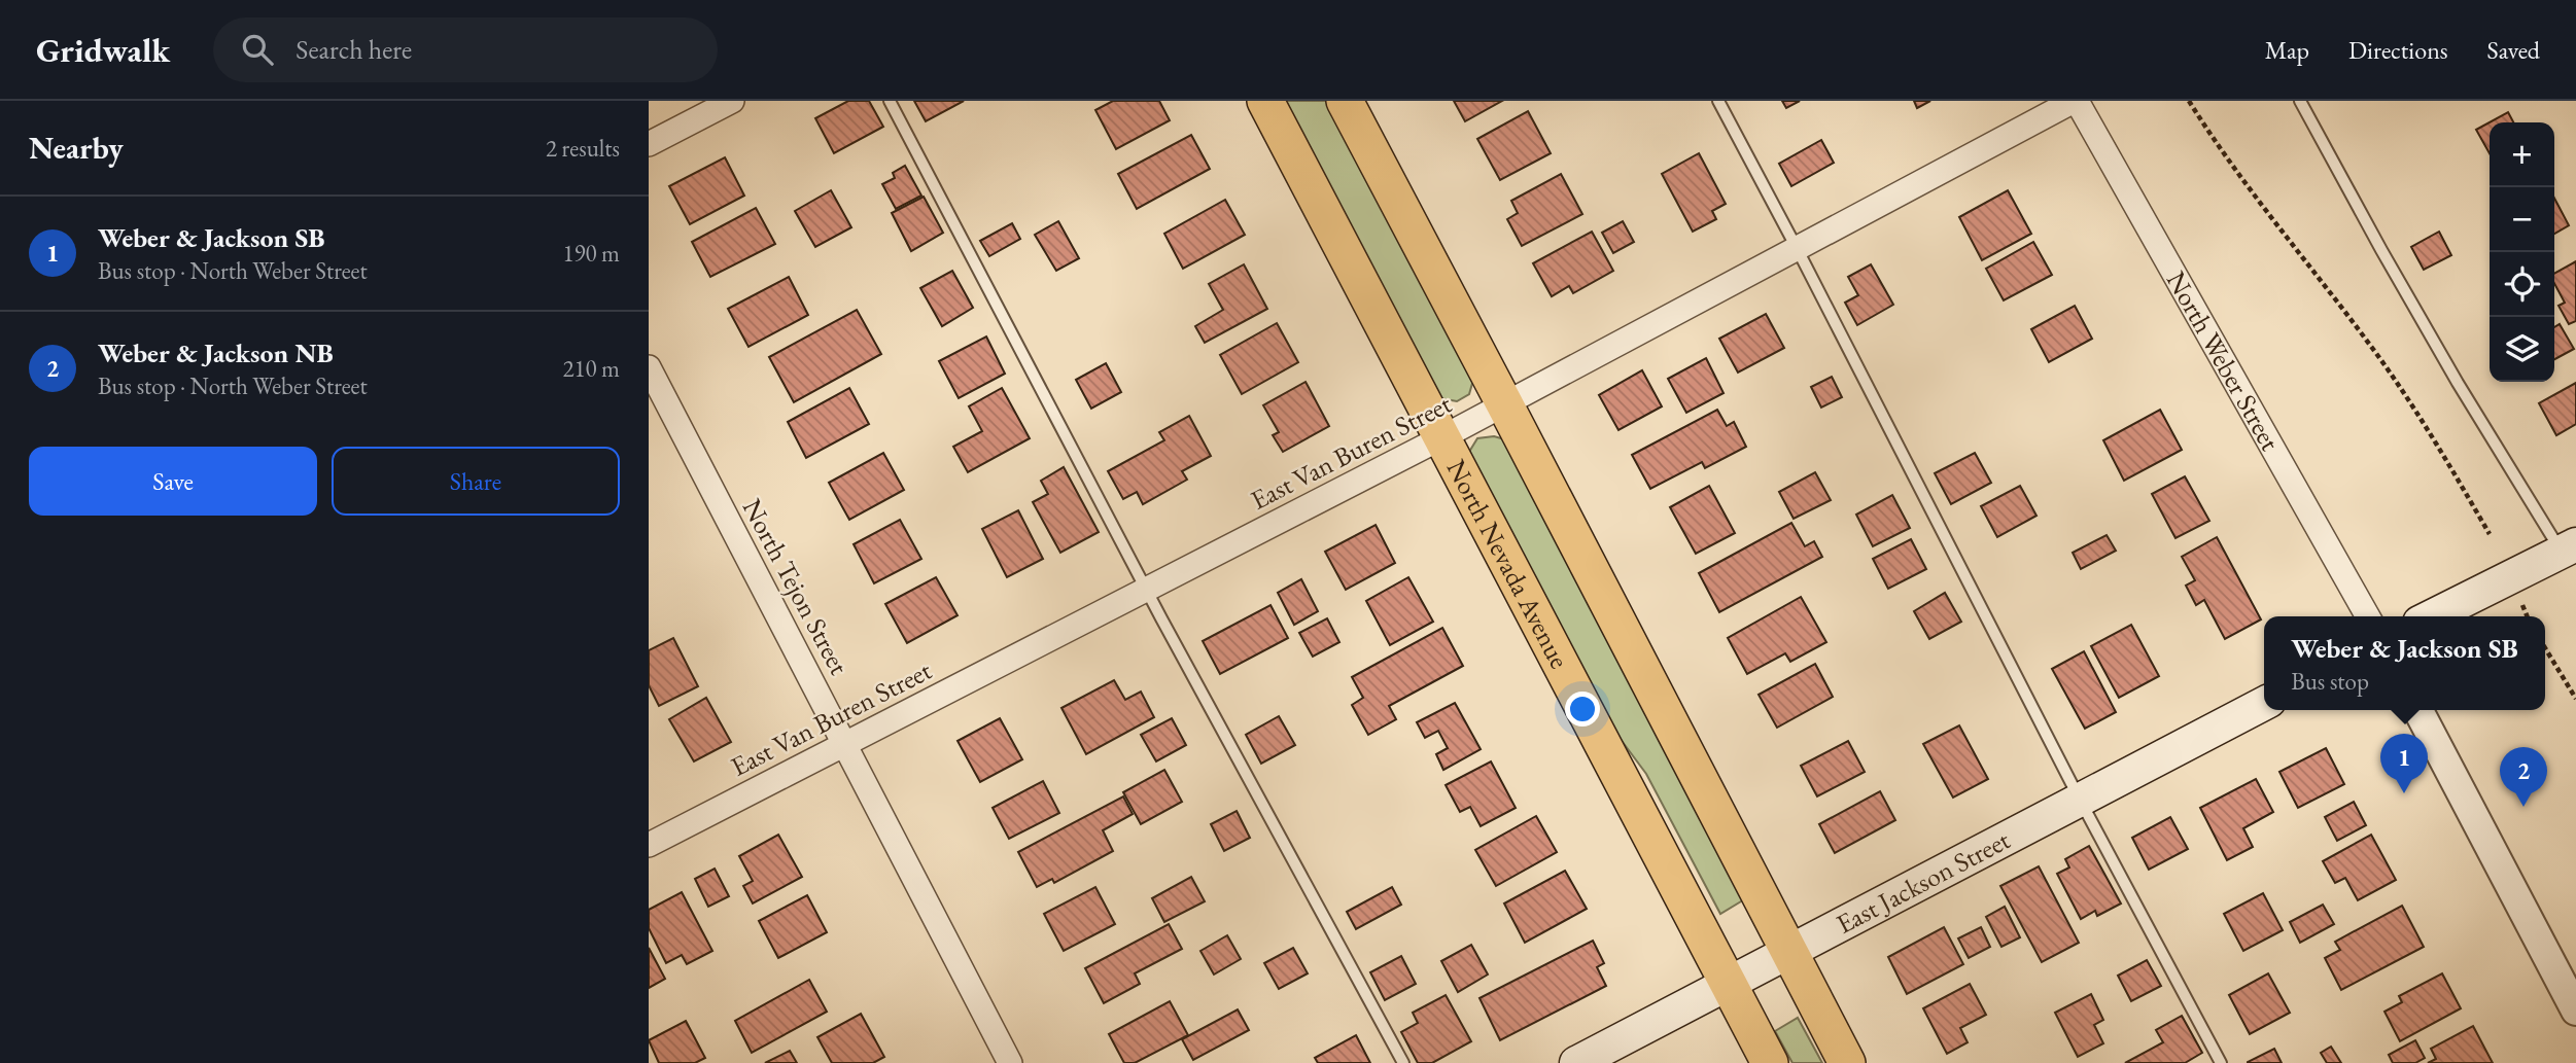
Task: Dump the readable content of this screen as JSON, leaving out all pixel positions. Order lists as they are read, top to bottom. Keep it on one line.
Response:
{"streets":{"main road":["North Nevada Avenue","East Jackson Street"],"street":["North Weber Street","East Van Buren Street","North Tejon Street"]},"crossings":[["North Weber Street","East Van Buren Street"],["East Van Buren Street","North Nevada Avenue"],["East Van Buren Street","North Tejon Street"],["North Nevada Avenue","East Jackson Street"]],"page":{"header":"Gridwalk","search":"Search here","nav":["Map","Directions","Saved"],"heading":["Nearby","2 results"],"map_buttons":["+","−"],"list":[{"mark":"1","name":"Weber & Jackson SB","note":"Bus stop · North Weber Street","value":"190 m"},{"mark":"2","name":"Weber & Jackson NB","note":"Bus stop · North Weber Street","value":"210 m"}],"buttons":["Save","Share"],"popup":["Weber & Jackson SB","Bus stop"],"pins":["1","2"]}}
